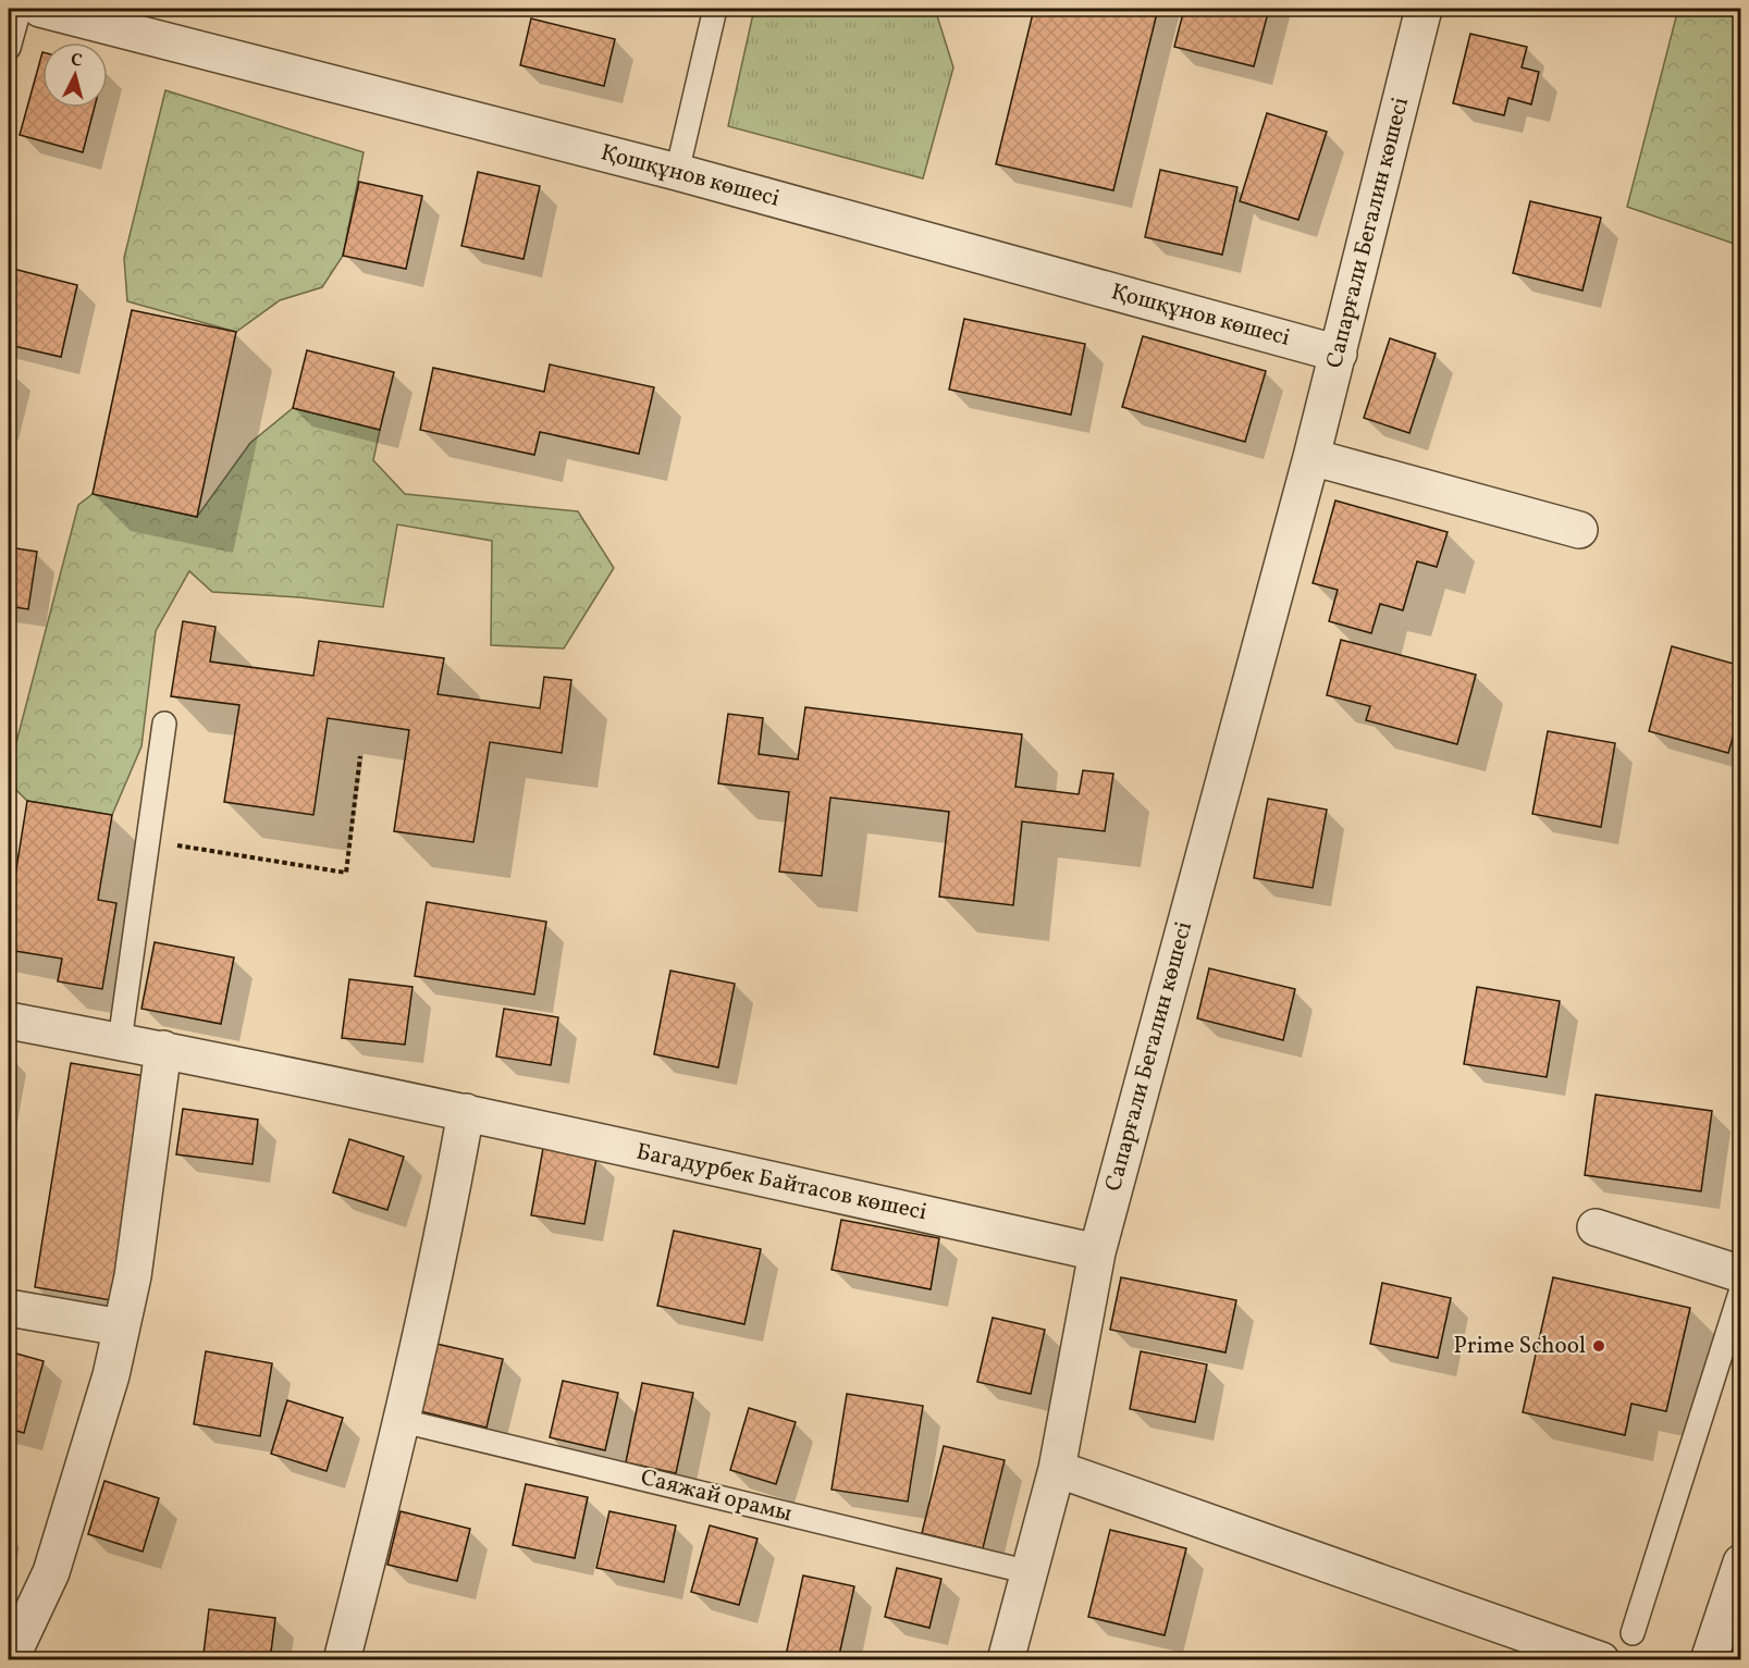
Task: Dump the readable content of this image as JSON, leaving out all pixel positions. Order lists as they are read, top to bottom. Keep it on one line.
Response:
{"streets":{"street":["Қошқұнов көшесі","Сапарғали Бегалин көшесі","Багадурбек Байтасов көшесі"],"lane":["Саяжай орамы"]},"crossings":[["Қошқұнов көшесі","Сапарғали Бегалин көшесі"],["Сапарғали Бегалин көшесі","Багадурбек Байтасов көшесі"],["Сапарғали Бегалин көшесі","Саяжай орамы"]],"places":["Prime School"],"north":"top"}
